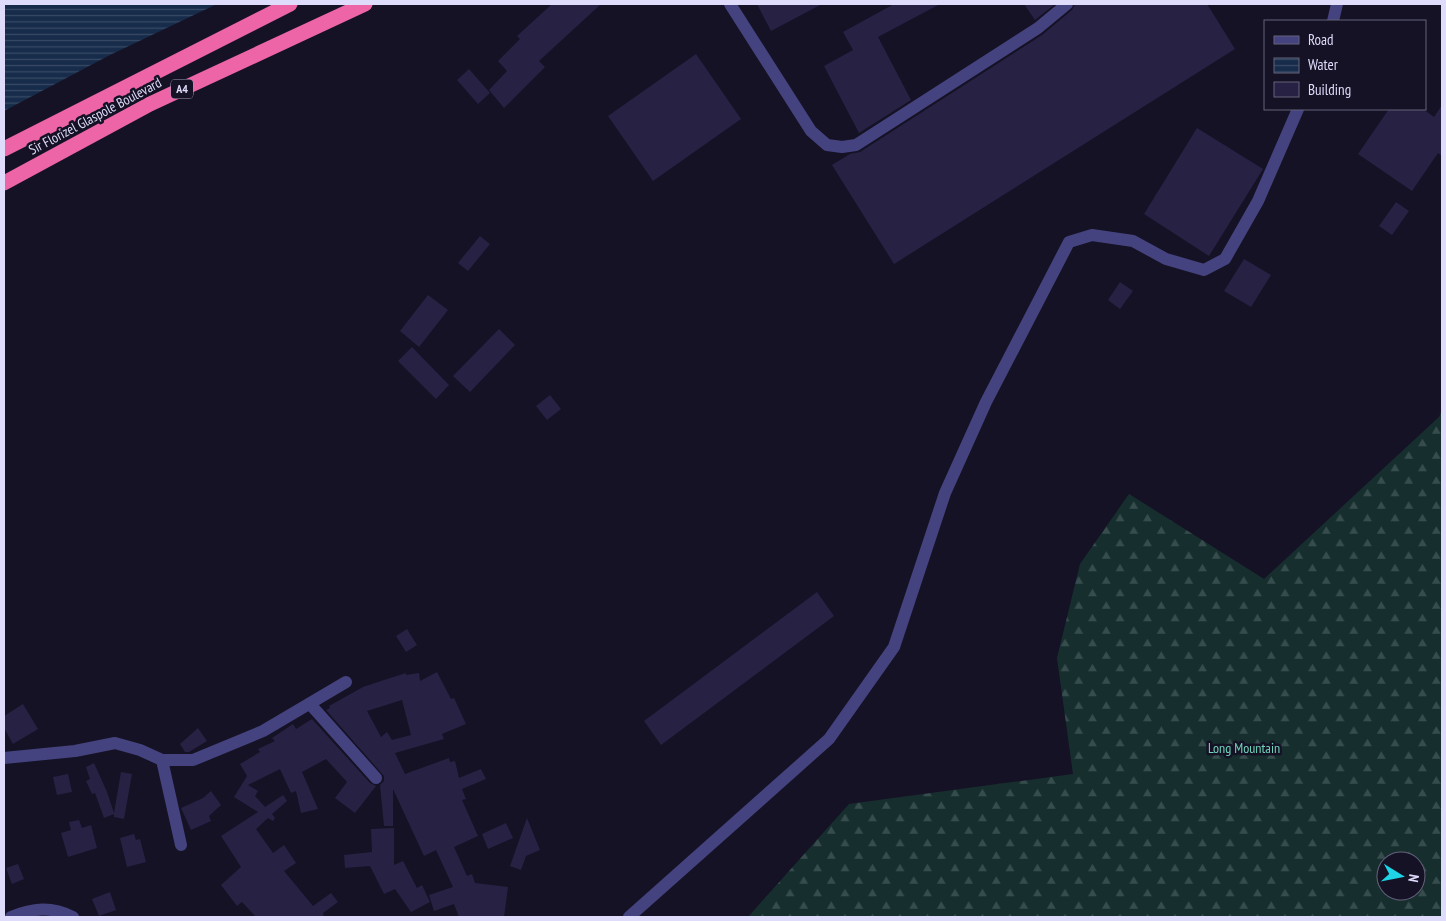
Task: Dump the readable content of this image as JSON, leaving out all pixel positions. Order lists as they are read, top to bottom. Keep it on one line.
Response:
{"streets":{"highway":["A4","Sir Florizel Glaspole Boulevard"]},"parks":["Long Mountain"],"legend":["Road","Water","Building"],"north":"right"}
